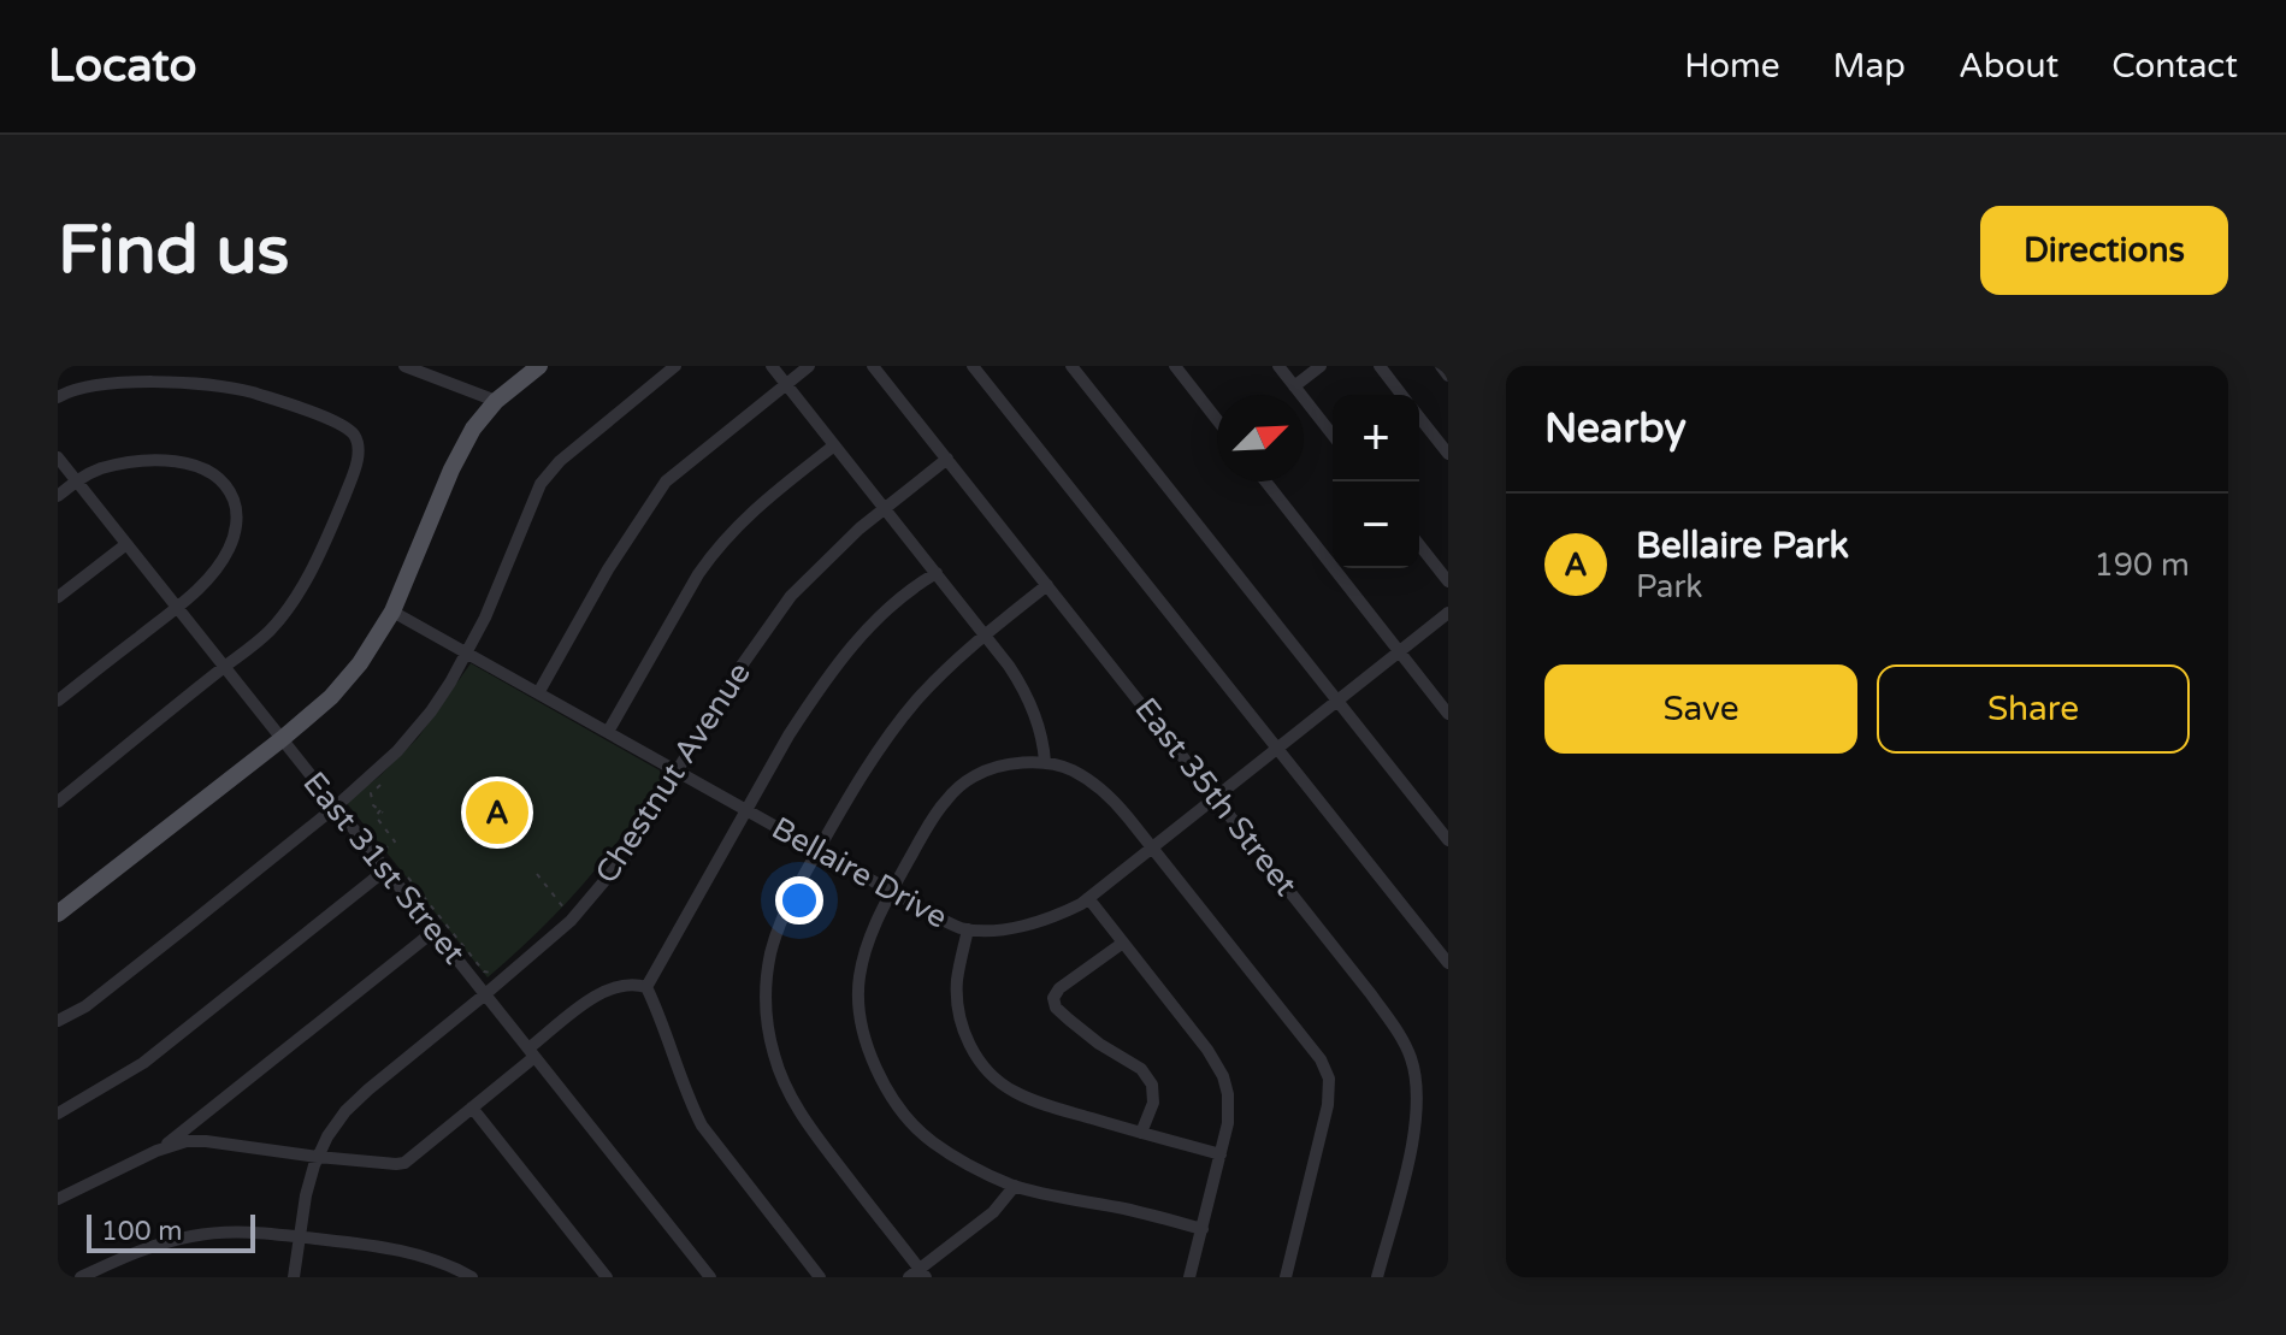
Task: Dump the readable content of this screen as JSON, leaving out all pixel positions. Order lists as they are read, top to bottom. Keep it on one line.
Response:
{"streets":{"street":["Chestnut Avenue","East 35th Street","East 31st Street","Bellaire Drive"]},"crossings":[["Chestnut Avenue","East 35th Street"],["Chestnut Avenue","East 31st Street"],["Chestnut Avenue","Bellaire Drive"],["East 35th Street","Bellaire Drive"]],"scale_bar":"100 m","north":"top right","page":{"header":"Locato","nav":["Home","Map","About","Contact"],"buttons":["Directions",["Save","Share"]],"title":"Find us","heading":"Nearby","map_buttons":["+","−"],"list":[{"mark":"A","name":"Bellaire Park","note":"Park","value":"190 m"}],"pins":"A","scale":"100 m"}}
